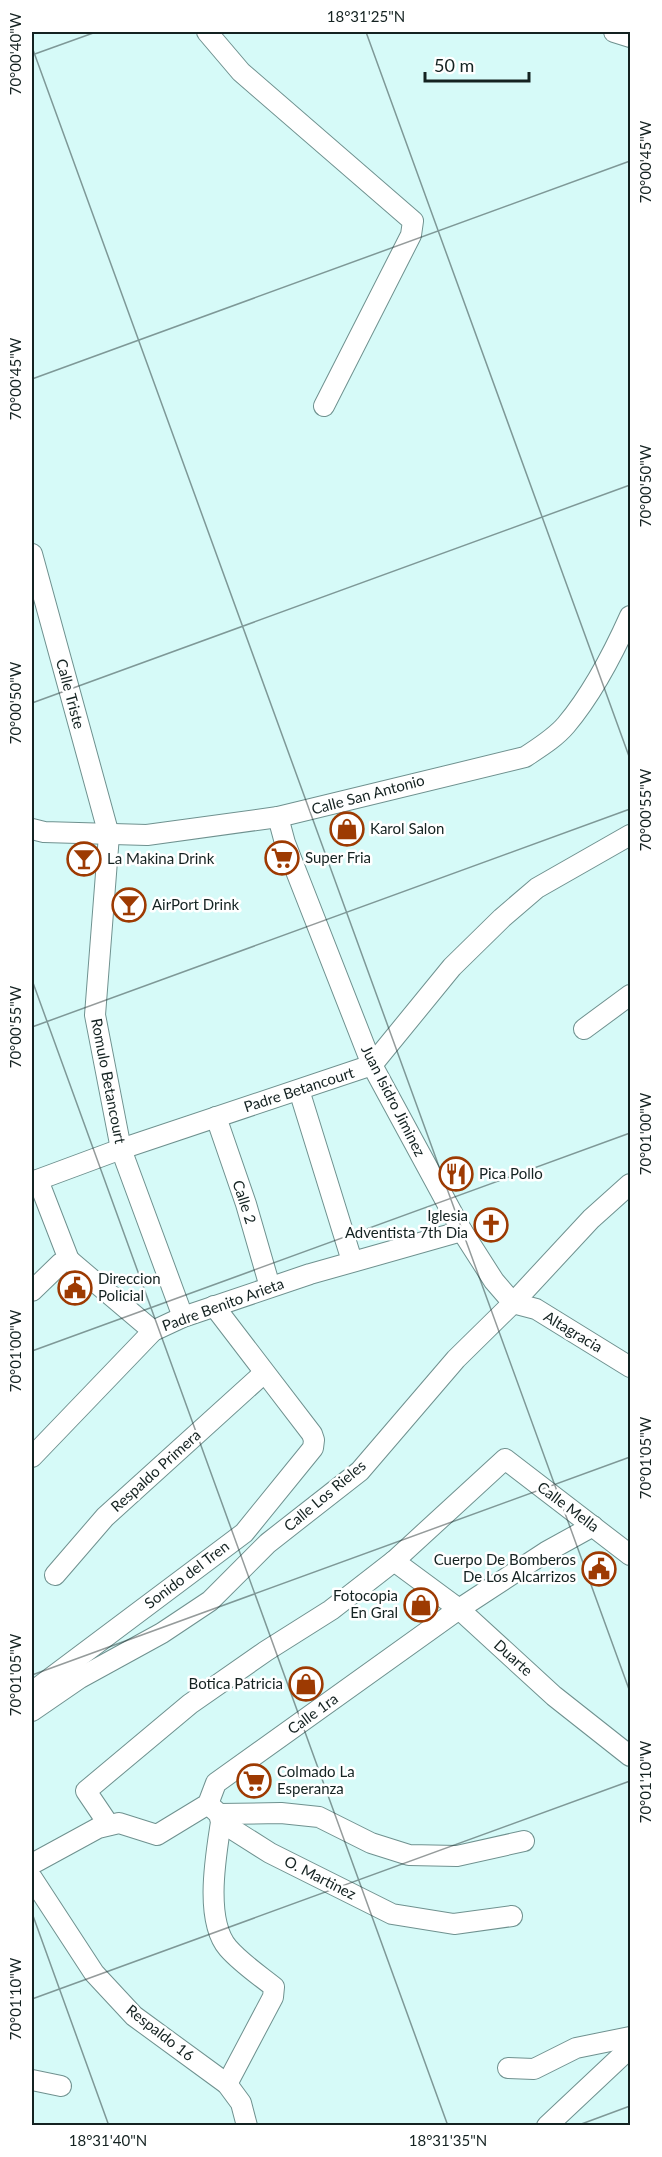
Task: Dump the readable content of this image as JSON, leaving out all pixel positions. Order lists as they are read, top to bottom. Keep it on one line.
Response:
{"streets":{"street":["Calle Triste","Calle San Antonio","Romulo Betancourt","Padre Betancourt","Juan Isidro Jiminez","Calle 2","Padre Benito Arieta","Altagracia","Respaldo Primera","Calle Los Rieles","Calle Mella","Sonido del Tren","Duarte","Calle 1ra","O. Martinez","Respaldo 16"]},"crossings":[["Calle Triste","Calle San Antonio"],["Calle Triste","Romulo Betancourt"],["Calle San Antonio","Romulo Betancourt"],["Calle San Antonio","Juan Isidro Jiminez"],["Romulo Betancourt","Padre Betancourt"],["Romulo Betancourt","Padre Benito Arieta"],["Padre Betancourt","Juan Isidro Jiminez"],["Padre Betancourt","Calle 2"],["Juan Isidro Jiminez","Padre Benito Arieta"],["Juan Isidro Jiminez","Altagracia"],["Juan Isidro Jiminez","Calle Los Rieles"],["Calle 2","Padre Benito Arieta"],["Altagracia","Calle Los Rieles"],["Respaldo Primera","Sonido del Tren"],["Calle Mella","Duarte"],["Calle Mella","Calle 1ra"],["Duarte","Calle 1ra"],["Calle 1ra","O. Martinez"]],"places":{"shop":["Karol Salon","Fotocopia En Gral","Botica Patricia"],"supermarket":["Super Fria","Colmado La Esperanza"],"bar":["La Makina Drink","AirPort Drink"],"restaurant":["Pica Pollo"],"church":["Iglesia Adventista 7th Dia"],"public building":["Direccion Policial","Cuerpo De Bomberos De Los Alcarrizos"]},"scale_bar":"50 m","coordinates":["18°31'25\"N","70°00'40\"W","70°00'45\"W","70°00'50\"W","70°00'55\"W","70°01'00\"W","70°01'05\"W","70°01'10\"W","18°31'40\"N","18°31'35\"N"]}
